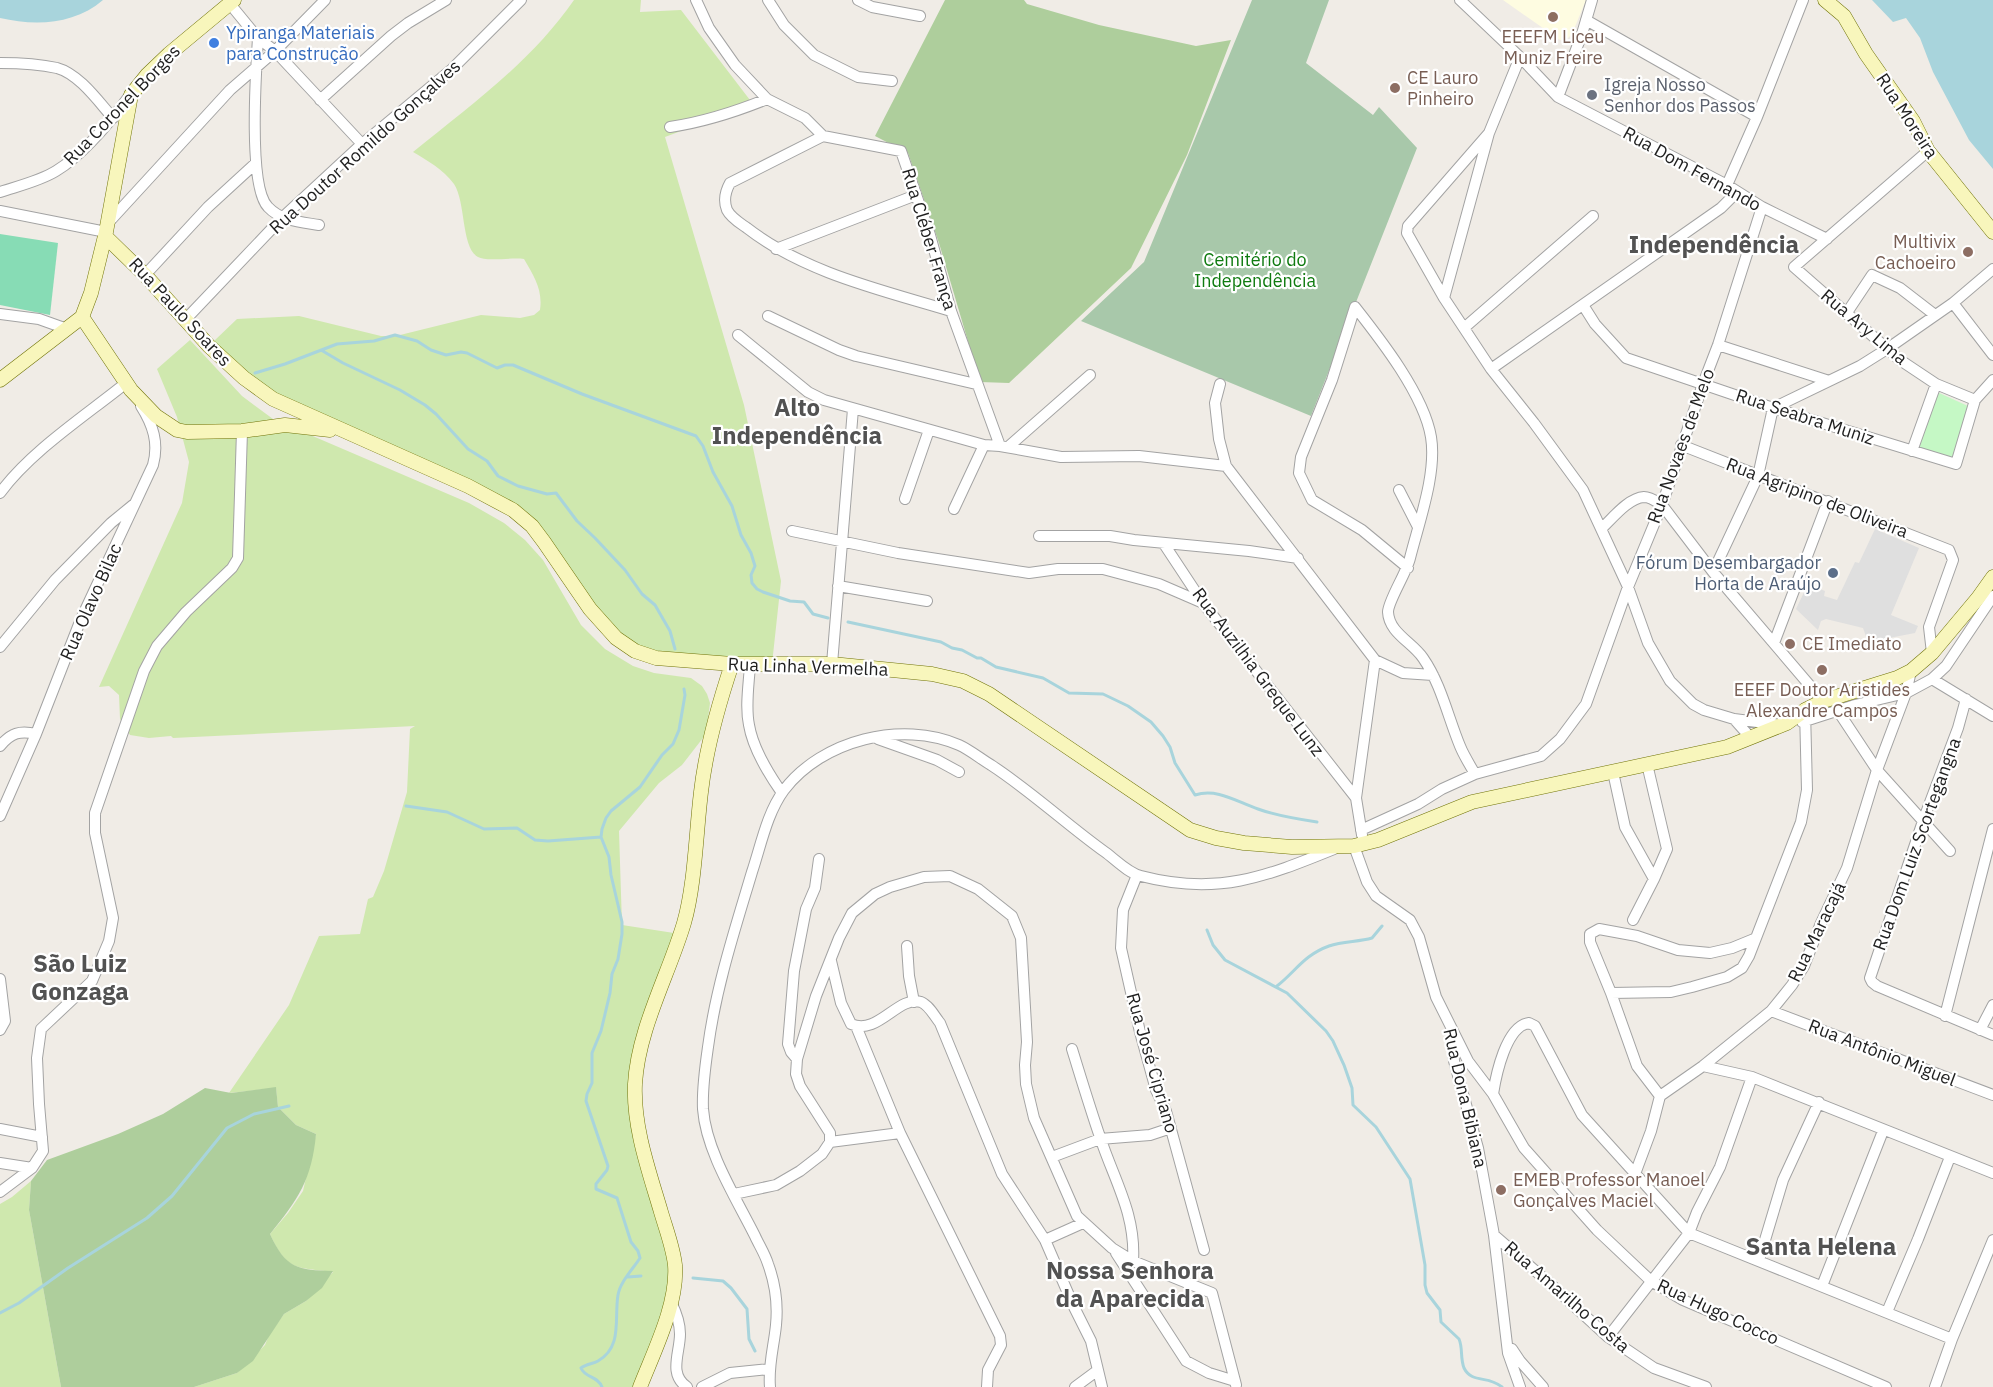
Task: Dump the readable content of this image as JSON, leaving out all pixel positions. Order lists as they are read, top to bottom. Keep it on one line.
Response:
{"streets":{"street":["Rua Coronel Borges","Rua Moreira","Rua Doutor Romildo Gonçalves","Rua Dom Fernando","Rua Cléber França","Rua Paulo Soares","Rua Ary Lima","Rua Seabra Muniz","Rua Novaes de Melo","Rua Agripino de Oliveira","Rua Olavo Bilac","Rua Linha Vermelha","Rua Auzilhia Greque Lunz","Rua Dom Luiz Scortegangna","Rua Maracajá","Rua Antônio Miguel","Rua José Cipriano","Rua Dona Bibiana","Rua Amarilho Costa","Rua Hugo Cocco"]},"crossings":[["Rua Doutor Romildo Gonçalves","Rua Paulo Soares"],["Rua Dom Fernando","Rua Ary Lima"],["Rua Dom Fernando","Rua Novaes de Melo"],["Rua Paulo Soares","Rua Olavo Bilac"],["Rua Paulo Soares","Rua Linha Vermelha"],["Rua Ary Lima","Rua Seabra Muniz"],["Rua Seabra Muniz","Rua Novaes de Melo"],["Rua Novaes de Melo","Rua Agripino de Oliveira"],["Rua Novaes de Melo","Rua Linha Vermelha"],["Rua Novaes de Melo","Rua Dona Bibiana"],["Rua Agripino de Oliveira","Rua Linha Vermelha"],["Rua Olavo Bilac","Rua Linha Vermelha"],["Rua Linha Vermelha","Rua Maracajá"],["Rua Linha Vermelha","Rua Dona Bibiana"],["Rua Auzilhia Greque Lunz","Rua Dona Bibiana"],["Rua Maracajá","Rua Antônio Miguel"],["Rua Dona Bibiana","Rua Amarilho Costa"],["Rua Dona Bibiana","Rua Hugo Cocco"]],"districts":["Independência","Alto Independência","São Luiz Gonzaga","Santa Helena","Nossa Senhora da Aparecida"],"parks":["Cemitério do Independência"],"places":["EEEFM Liceu Muniz Freire","Ypiranga Materiais para Construção","CE Lauro Pinheiro","Igreja Nosso Senhor dos Passos","Multivix Cachoeiro","Fórum Desembargador Horta de Araújo","CE Imediato","EEEF Doutor Aristides Alexandre Campos","EMEB Professor Manoel Gonçalves Maciel"]}
